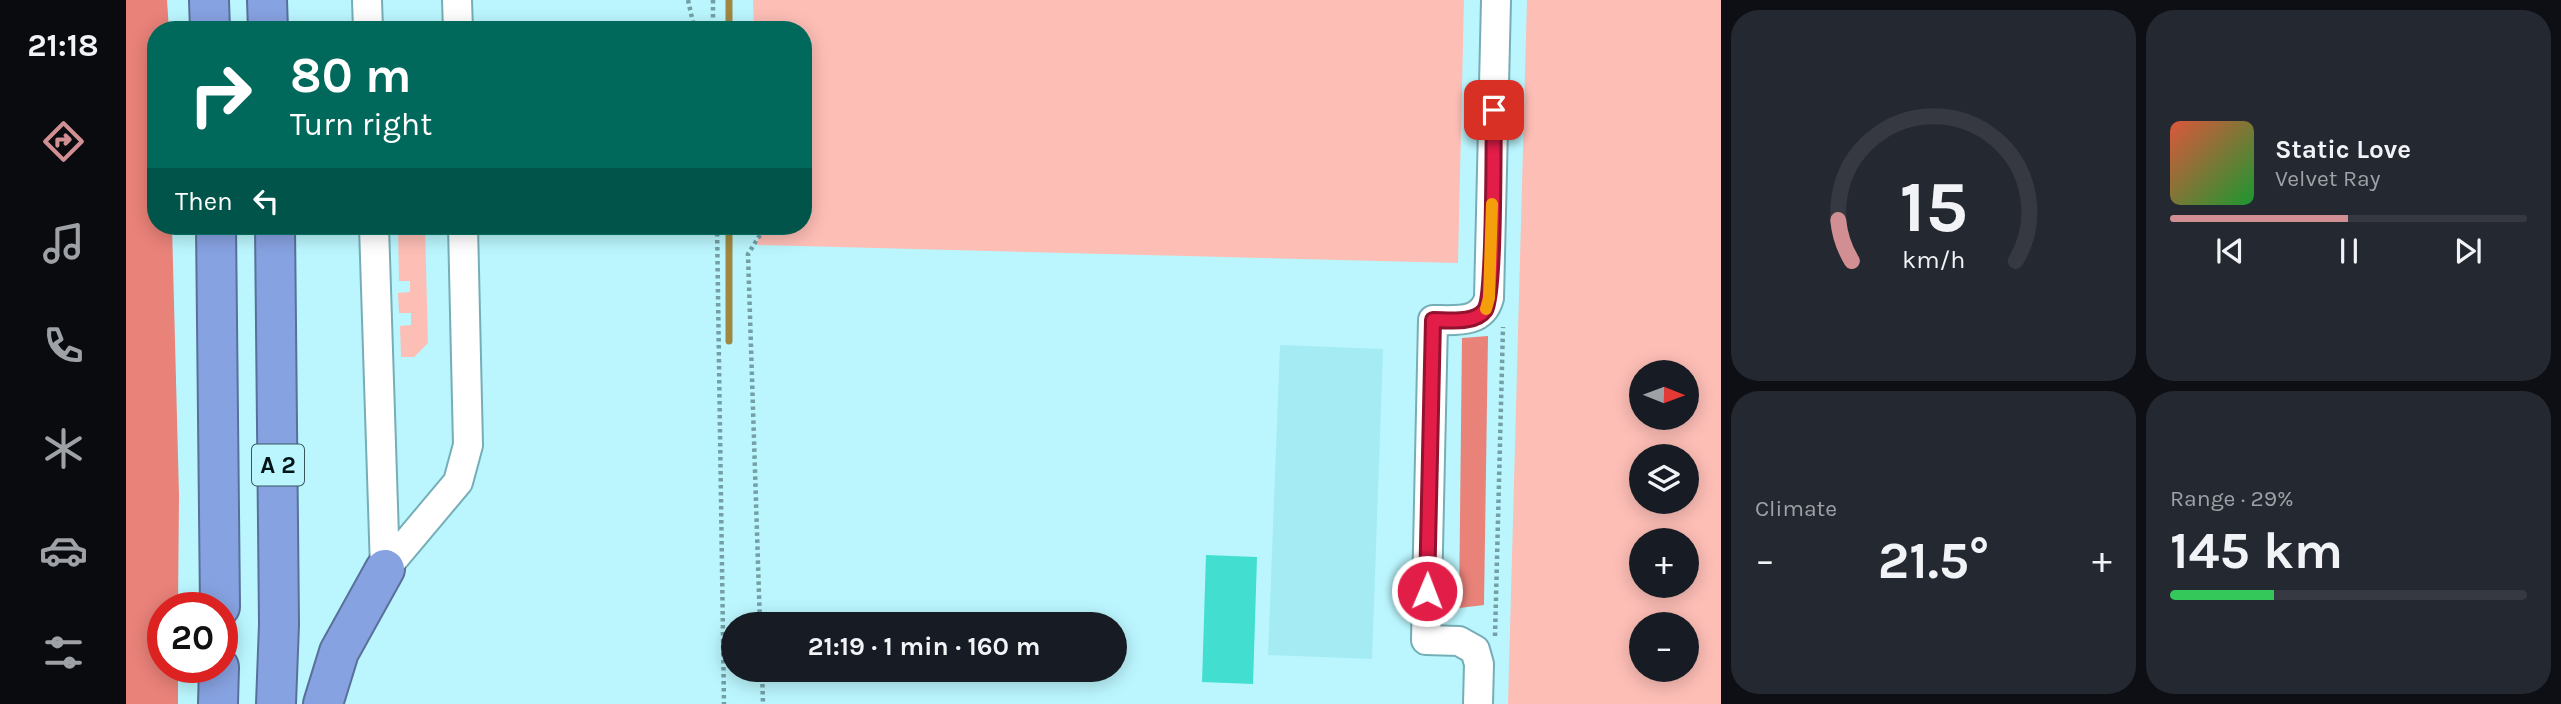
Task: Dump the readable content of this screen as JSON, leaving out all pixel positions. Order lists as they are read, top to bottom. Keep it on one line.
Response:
{"streets":{"highway":["A 2"]},"north":"right","page":{"tabs":"21:18","turn":["80 m","Turn right"],"song":["Static Love","Velvet Ray"],"then":"Then","map_buttons":["+","−"],"tile":["Climate",["Range · 29%","145 km"]],"heat":["−","21.5°","+"],"limit":"20","trip":"21:19 · 1 min · 160 m","gauge":["15","km/h"]}}
